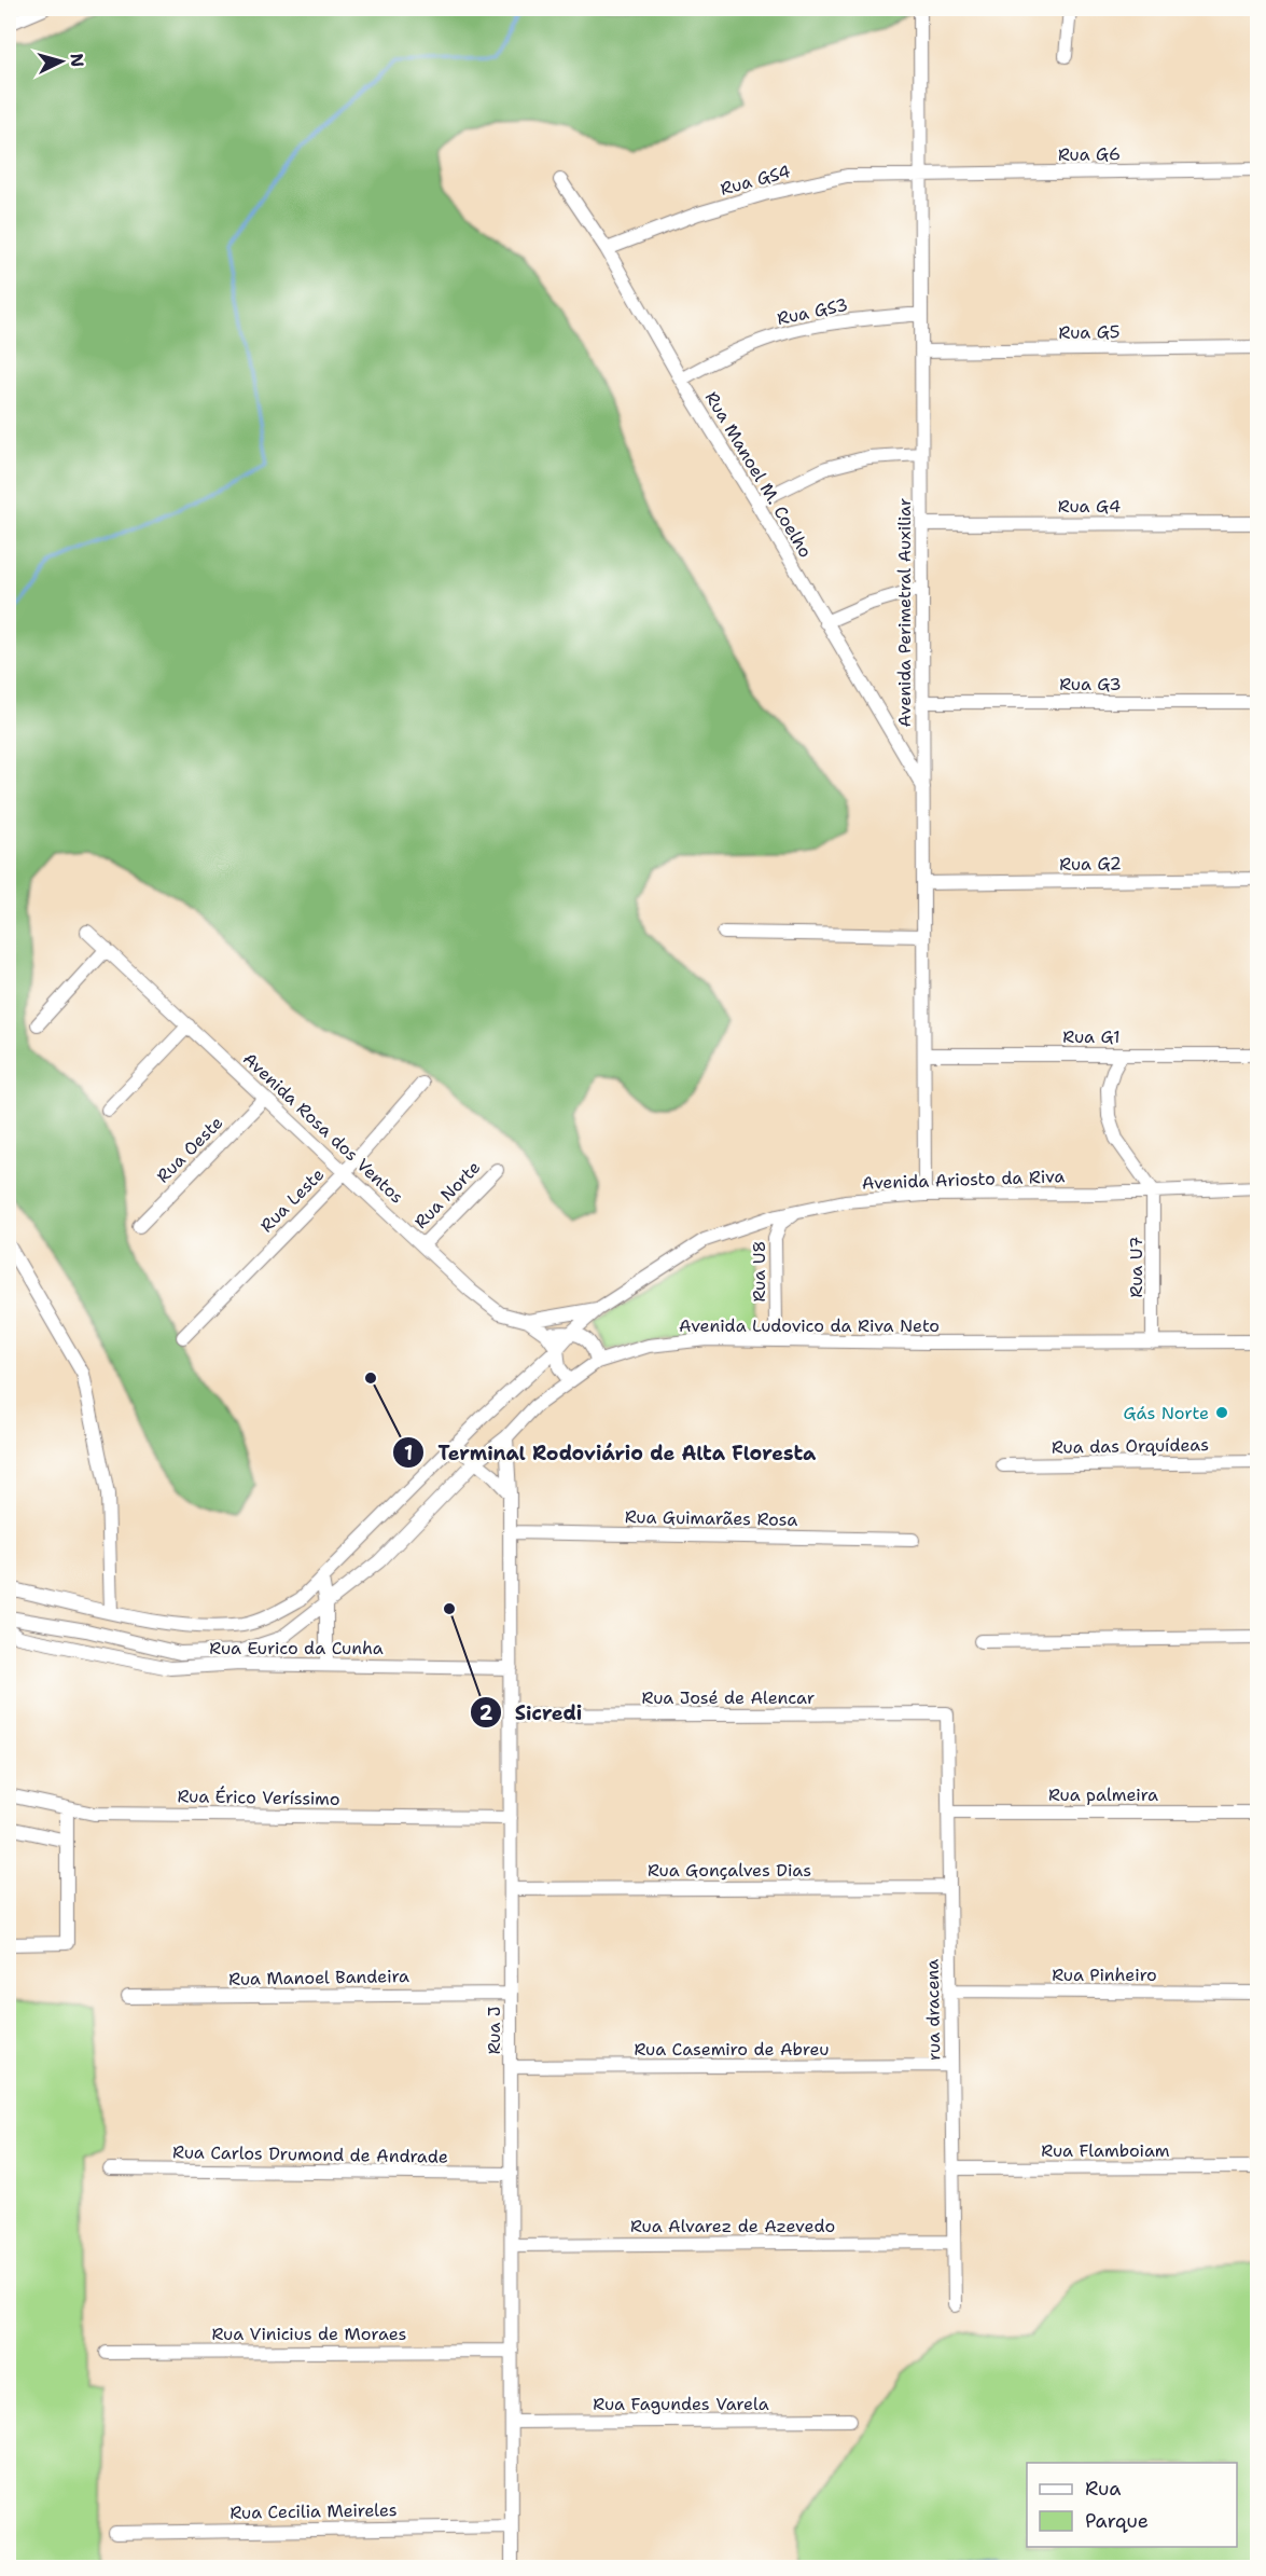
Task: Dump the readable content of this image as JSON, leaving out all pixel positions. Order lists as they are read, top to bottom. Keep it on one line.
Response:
{"streets":{"street":["Rua G6","Rua GS4","Rua GS3","Rua G5","Rua Manoel M. Coelho","Rua G4","Avenida Perimetral Auxiliar","Rua G3","Rua G2","Rua G1","Avenida Rosa dos Ventos","Rua Oeste","Avenida Ariosto da Riva","Rua Norte","Rua Leste","Rua U7","Rua U8","Avenida Ludovico da Riva Neto","Rua das Orquídeas","Rua Guimarães Rosa","Rua Eurico da Cunha","Rua José de Alencar","Rua palmeira","Rua Érico Veríssimo","Rua Gonçalves Dias","Rua Pinheiro","Rua Manoel Bandeira","rua dracena","Rua J","Rua Casemiro de Abreu","Rua Flamboiam","Rua Carlos Drumond de Andrade","Rua Alvarez de Azevedo","Rua Vinicius de Moraes","Rua Fagundes Varela","Rua Cecilia Meireles"]},"crossings":[["Rua G6","Rua GS4"],["Rua G6","Avenida Perimetral Auxiliar"],["Rua GS4","Rua Manoel M. Coelho"],["Rua GS4","Avenida Perimetral Auxiliar"],["Rua GS3","Rua Manoel M. Coelho"],["Rua GS3","Avenida Perimetral Auxiliar"],["Rua G5","Avenida Perimetral Auxiliar"],["Rua Manoel M. Coelho","Avenida Perimetral Auxiliar"],["Rua G4","Avenida Perimetral Auxiliar"],["Avenida Perimetral Auxiliar","Rua G3"],["Avenida Perimetral Auxiliar","Rua G2"],["Avenida Perimetral Auxiliar","Rua G1"],["Avenida Perimetral Auxiliar","Avenida Ariosto da Riva"],["Avenida Rosa dos Ventos","Rua Oeste"],["Avenida Rosa dos Ventos","Avenida Ariosto da Riva"],["Avenida Rosa dos Ventos","Rua Norte"],["Avenida Rosa dos Ventos","Rua Leste"],["Avenida Rosa dos Ventos","Avenida Ludovico da Riva Neto"],["Avenida Ariosto da Riva","Rua U7"],["Avenida Ariosto da Riva","Rua U8"],["Avenida Ariosto da Riva","Avenida Ludovico da Riva Neto"],["Rua U7","Avenida Ludovico da Riva Neto"],["Rua U8","Avenida Ludovico da Riva Neto"],["Avenida Ludovico da Riva Neto","Rua Eurico da Cunha"],["Avenida Ludovico da Riva Neto","Rua J"],["Rua Guimarães Rosa","Rua J"],["Rua Eurico da Cunha","Rua J"],["Rua José de Alencar","rua dracena"],["Rua José de Alencar","Rua J"],["Rua palmeira","rua dracena"],["Rua Érico Veríssimo","Rua J"],["Rua Gonçalves Dias","rua dracena"],["Rua Gonçalves Dias","Rua J"],["Rua Pinheiro","rua dracena"],["Rua Manoel Bandeira","Rua J"],["rua dracena","Rua Casemiro de Abreu"],["rua dracena","Rua Flamboiam"],["rua dracena","Rua Alvarez de Azevedo"],["Rua J","Rua Casemiro de Abreu"],["Rua J","Rua Carlos Drumond de Andrade"],["Rua J","Rua Alvarez de Azevedo"],["Rua J","Rua Vinicius de Moraes"],["Rua J","Rua Fagundes Varela"],["Rua J","Rua Cecilia Meireles"]],"places":["Terminal Rodoviário de Alta Floresta","Gás Norte","Sicredi"],"legend":["Rua","Parque"],"north":"right"}
